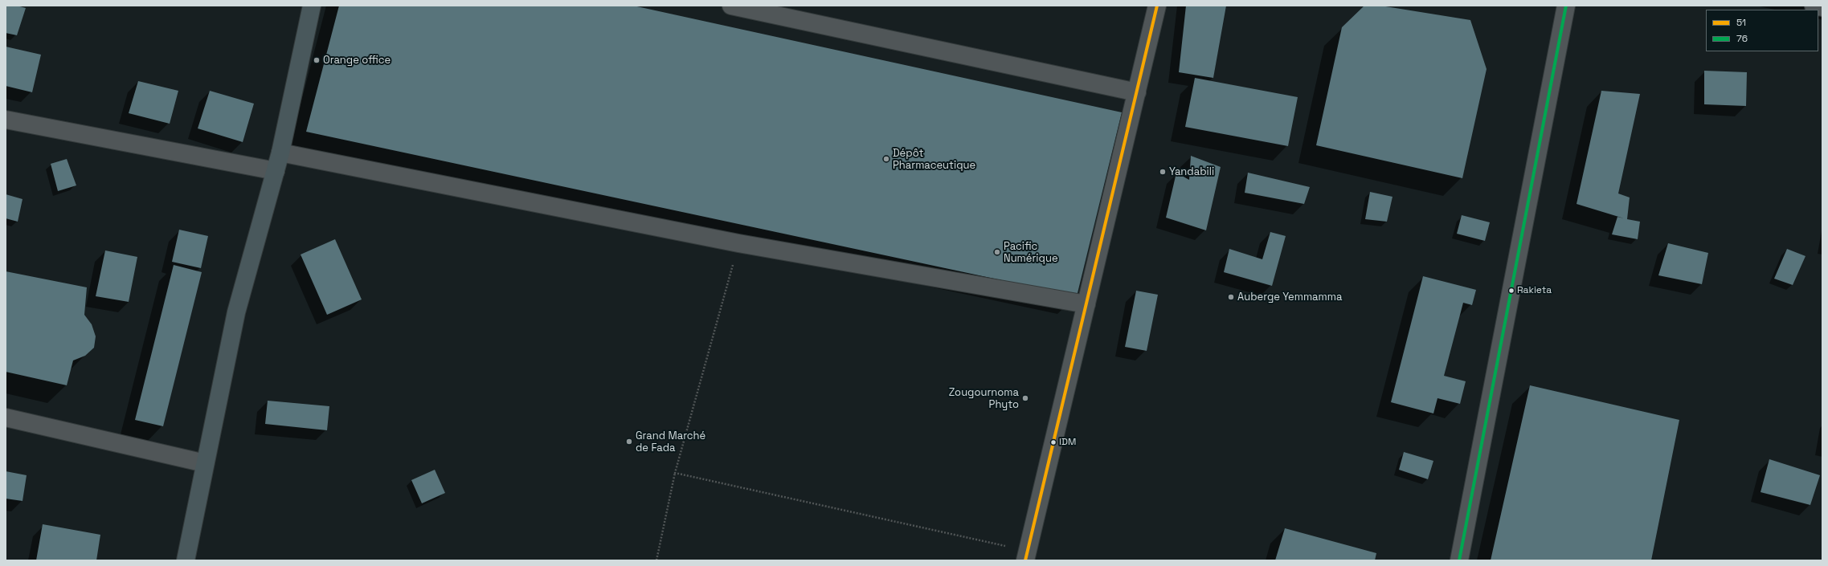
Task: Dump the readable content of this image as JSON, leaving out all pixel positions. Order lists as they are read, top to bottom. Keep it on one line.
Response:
{"places":["Orange office","Dépôt Pharmaceutique","Yandabili","Pacific Numérique","Rakieta","Auberge Yemmamma","Zougournoma Phyto","Grand Marché de Fada","IDM"],"lines":["transit line 51","transit line 76"],"legend":["51","76"]}
